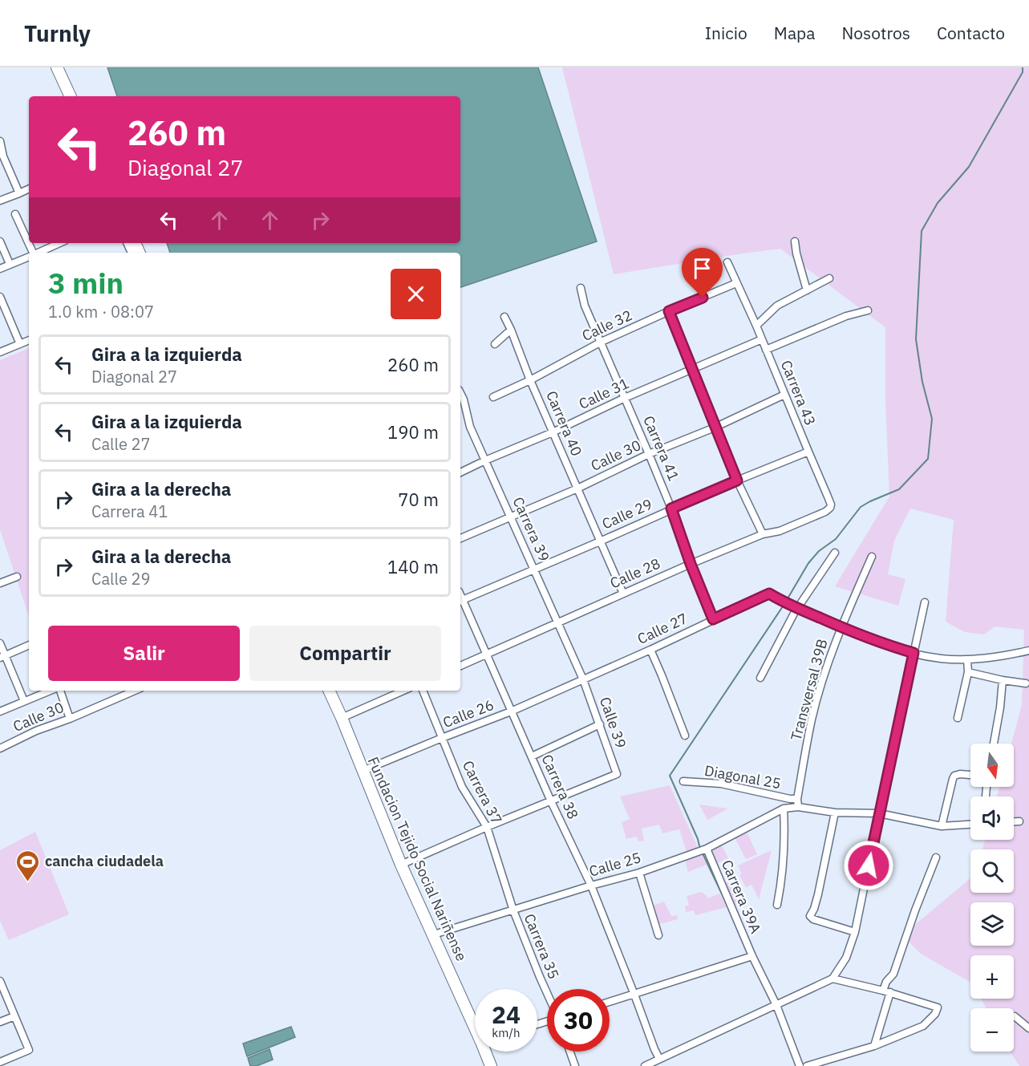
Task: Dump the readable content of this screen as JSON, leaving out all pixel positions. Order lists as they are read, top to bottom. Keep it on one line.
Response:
{"streets":{"main road":["Fundacion Tejido Social Nariñense"],"street":["Calle 32","Carrera 43","Calle 31","Carrera 40","Carrera 41","Calle 30","Calle 29","Carrera 39","Calle 28","Calle 27","Transversal 39B","Calle 26","Calle 39","Diagonal 25","Carrera 38","Carrera 37","Calle 25","Carrera 39A","Carrera 35"]},"crossings":[["Calle 32","Carrera 43"],["Calle 32","Carrera 40"],["Calle 32","Carrera 41"],["Carrera 43","Calle 31"],["Carrera 43","Calle 30"],["Carrera 43","Calle 29"],["Carrera 43","Calle 28"],["Calle 31","Carrera 40"],["Calle 31","Carrera 41"],["Calle 31","Carrera 39"],["Carrera 40","Calle 30"],["Carrera 40","Calle 29"],["Carrera 40","Calle 28"],["Carrera 41","Calle 30"],["Carrera 41","Calle 29"],["Carrera 41","Calle 28"],["Carrera 41","Calle 27"],["Calle 30","Carrera 39"],["Calle 29","Carrera 39"],["Calle 29","Carrera 38"],["Carrera 39","Calle 28"],["Carrera 39","Calle 27"],["Carrera 39","Calle 26"],["Carrera 39","Calle 39"],["Calle 28","Carrera 38"],["Calle 27","Calle 26"],["Calle 27","Calle 39"],["Transversal 39B","Diagonal 25"],["Transversal 39B","Calle 25"],["Calle 26","Calle 39"],["Calle 26","Carrera 38"],["Calle 26","Carrera 37"],["Calle 26","Fundacion Tejido Social Nariñense"],["Calle 39","Carrera 38"],["Carrera 38","Calle 25"],["Carrera 37","Calle 25"],["Carrera 37","Carrera 35"],["Fundacion Tejido Social Nariñense","Calle 25"],["Calle 25","Carrera 39A"],["Calle 25","Carrera 35"]],"places":{"sports":["cancha ciudadela"]},"north":"bottom","page":{"header":"Turnly","nav":["Inicio","Mapa","Nosotros","Contacto"],"turn":["260 m","Diagonal 27"],"heading":["3 min","1.0 km · 08:07"],"list":[{"name":"Gira a la izquierda","note":"Diagonal 27","value":"260 m"},{"name":"Gira a la izquierda","note":"Calle 27","value":"190 m"},{"name":"Gira a la derecha","note":"Carrera 41","value":"70 m"},{"name":"Gira a la derecha","note":"Calle 29","value":"140 m"}],"buttons":["Salir","Compartir"],"map_buttons":["+","−"],"speed":"24 km/h","limit":"30"}}
